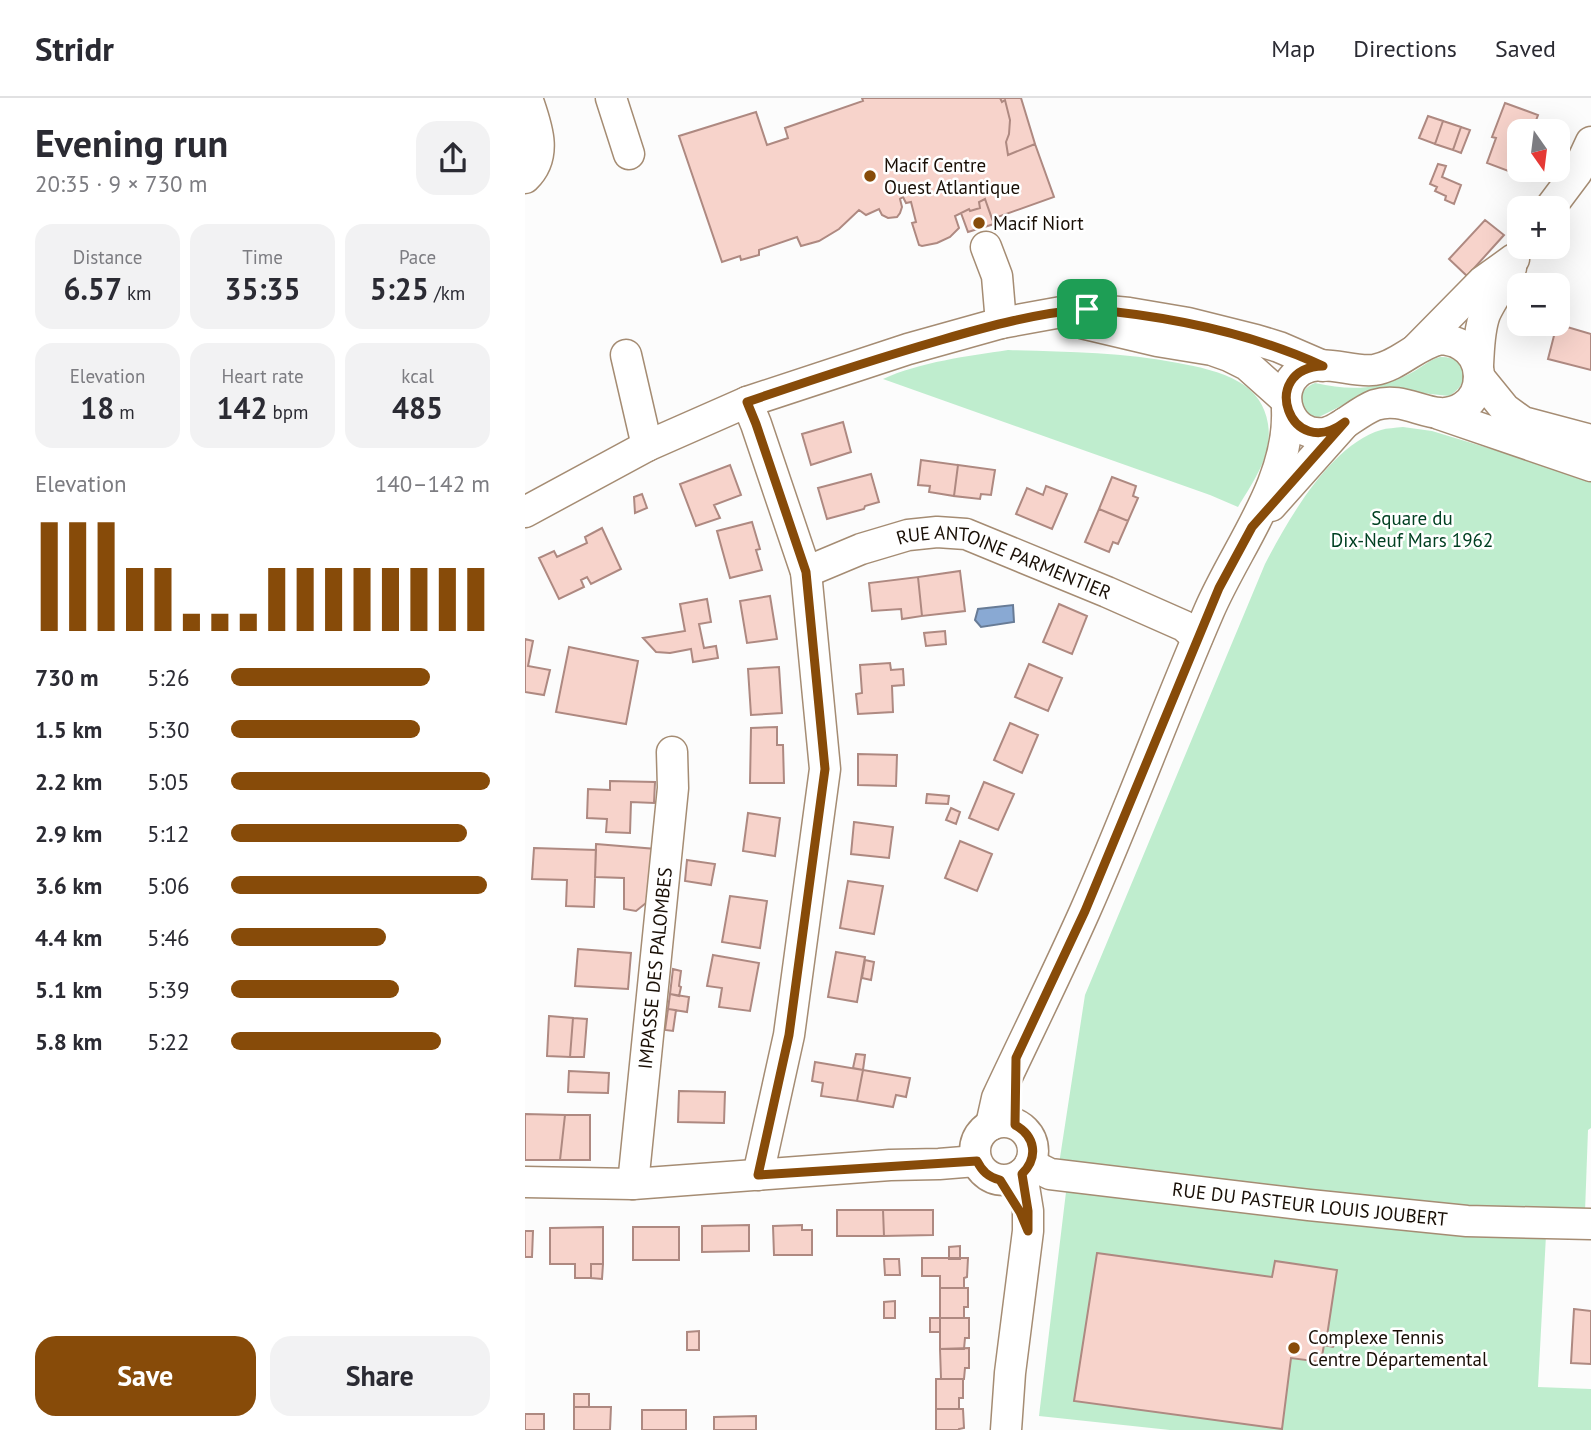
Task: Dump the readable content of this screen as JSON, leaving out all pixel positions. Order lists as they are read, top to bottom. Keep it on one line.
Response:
{"streets":{"street":["RUE ANTOINE PARMENTIER","IMPASSE DES PALOMBES","RUE DU PASTEUR LOUIS JOUBERT"]},"parks":["Square du Dix-Neuf Mars 1962"],"places":["Macif Centre Ouest Atlantique","Macif Niort","Complexe Tennis Centre Départemental"],"north":"bottom","page":{"header":"Stridr","nav":["Map","Directions","Saved"],"heading":["Evening run","20:35 · 9 × 730 m"],"map_buttons":["+","−"],"stats":[["Distance","6.57 km"],["Time","35:35"],["Pace","5:25 /km"],["Elevation","18 m"],["Heart rate","142 bpm"],["kcal","485"]],"chart":["Elevation","140–142 m"],"list":[{"name":"730 m","note":"5:26"},{"name":"1.5 km","note":"5:30"},{"name":"2.2 km","note":"5:05"},{"name":"2.9 km","note":"5:12"},{"name":"3.6 km","note":"5:06"},{"name":"4.4 km","note":"5:46"},{"name":"5.1 km","note":"5:39"},{"name":"5.8 km","note":"5:22"}],"buttons":["Save","Share"]}}
